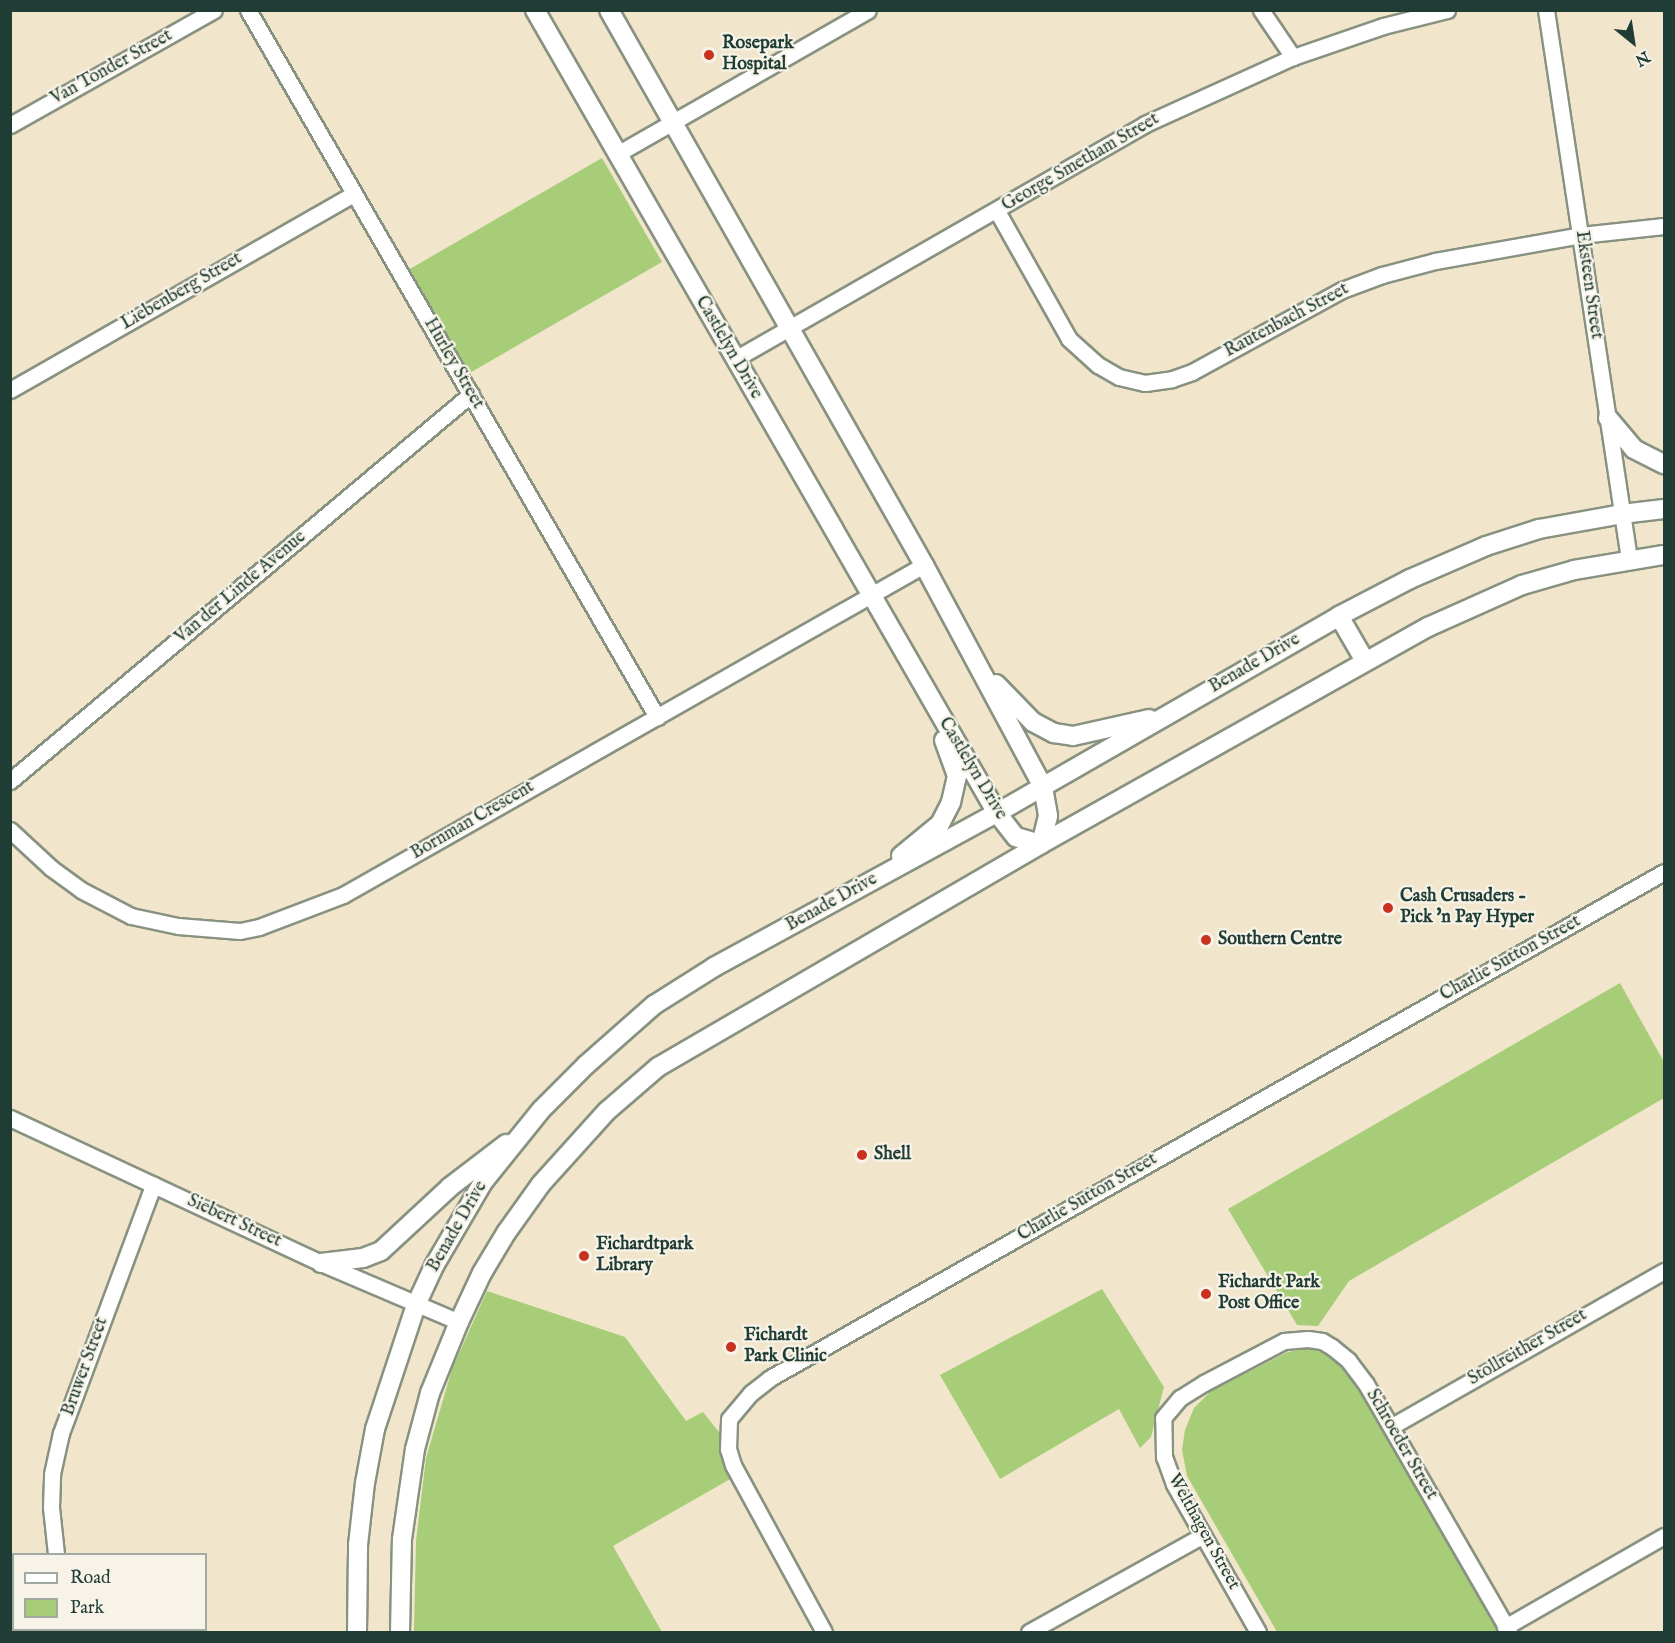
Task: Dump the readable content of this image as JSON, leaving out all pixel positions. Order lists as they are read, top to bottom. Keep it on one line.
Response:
{"streets":{"street":["Van Tonder Street","George Smetham Street","Eksteen Street","Liebenberg Street","Rautenbach Street","Castlelyn Drive","Hurley Street","Van der Linde Avenue","Benade Drive","Bornman Crescent","Charlie Sutton Street","Siebert Street","Stollreither Street","Bruwer Street","Schroeder Street","Welthagen Street"]},"crossings":[["George Smetham Street","Rautenbach Street"],["George Smetham Street","Castlelyn Drive"],["Eksteen Street","Rautenbach Street"],["Eksteen Street","Benade Drive"],["Liebenberg Street","Hurley Street"],["Castlelyn Drive","Benade Drive"],["Castlelyn Drive","Bornman Crescent"],["Hurley Street","Van der Linde Avenue"],["Hurley Street","Bornman Crescent"],["Benade Drive","Siebert Street"],["Siebert Street","Bruwer Street"],["Stollreither Street","Schroeder Street"],["Schroeder Street","Welthagen Street"]],"places":["Rosepark Hospital","Cash Crusaders - Pick 'n Pay Hyper","Southern Centre","Shell","Fichardtpark Library","Fichardt Park Post Office","Fichardt Park Clinic"],"legend":["Road","Park"],"north":"bottom right"}
